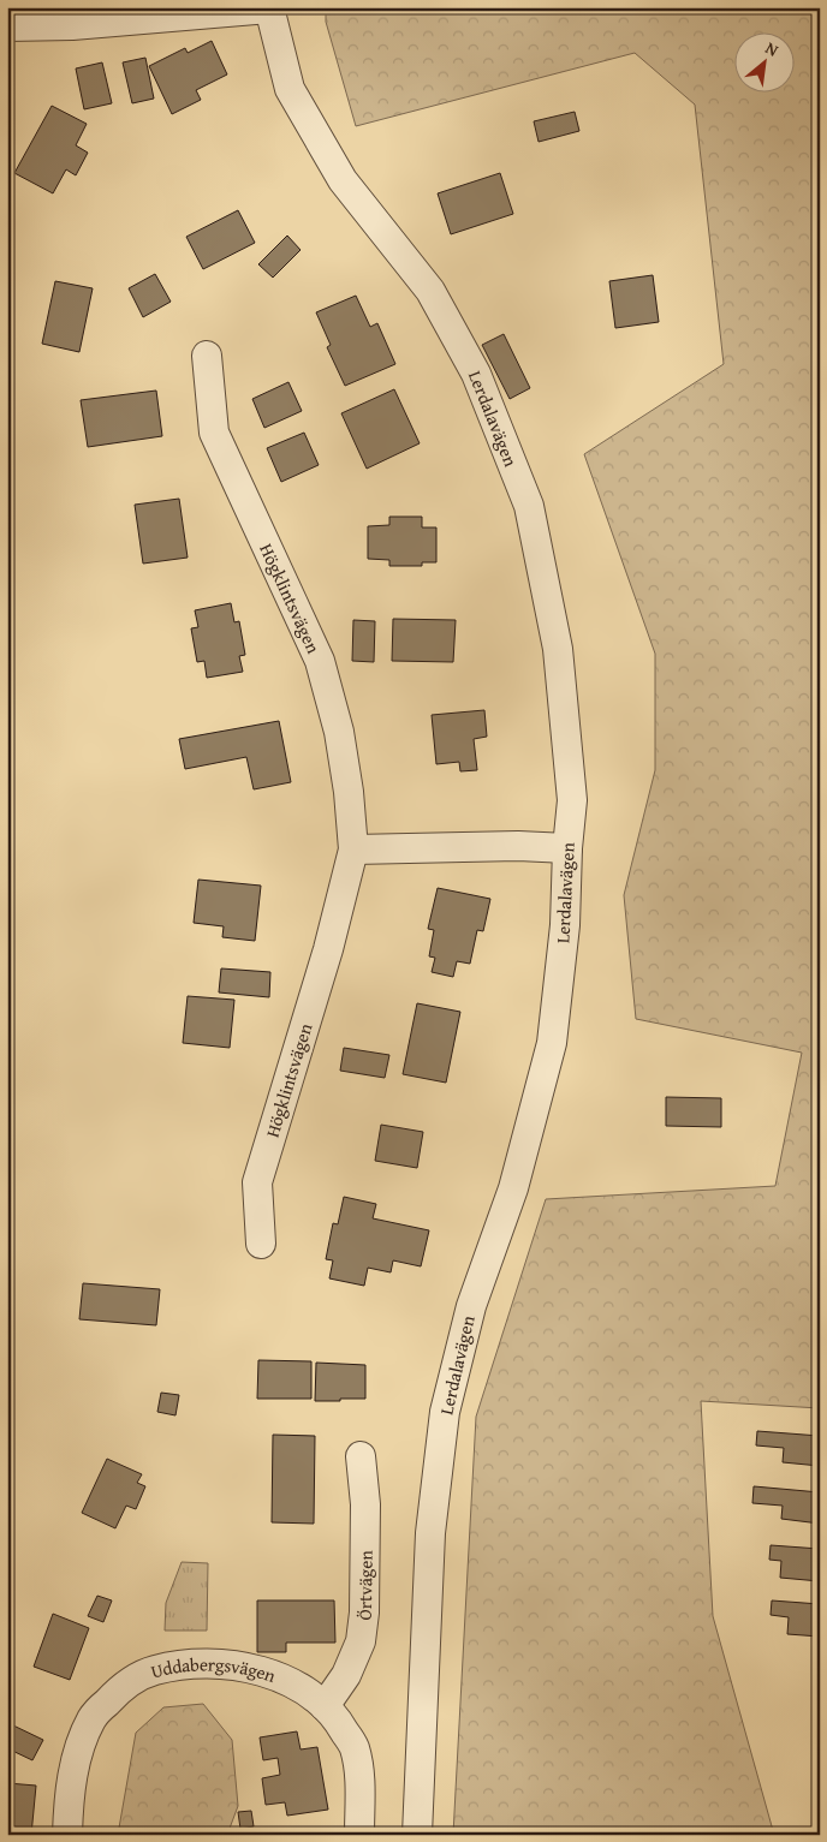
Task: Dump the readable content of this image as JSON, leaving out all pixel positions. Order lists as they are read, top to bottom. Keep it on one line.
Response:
{"streets":{"street":["Lerdalavägen","Högklintsvägen","Örtvägen","Uddabergsvägen"]},"crossings":[["Örtvägen","Uddabergsvägen"]],"north":"top right"}
